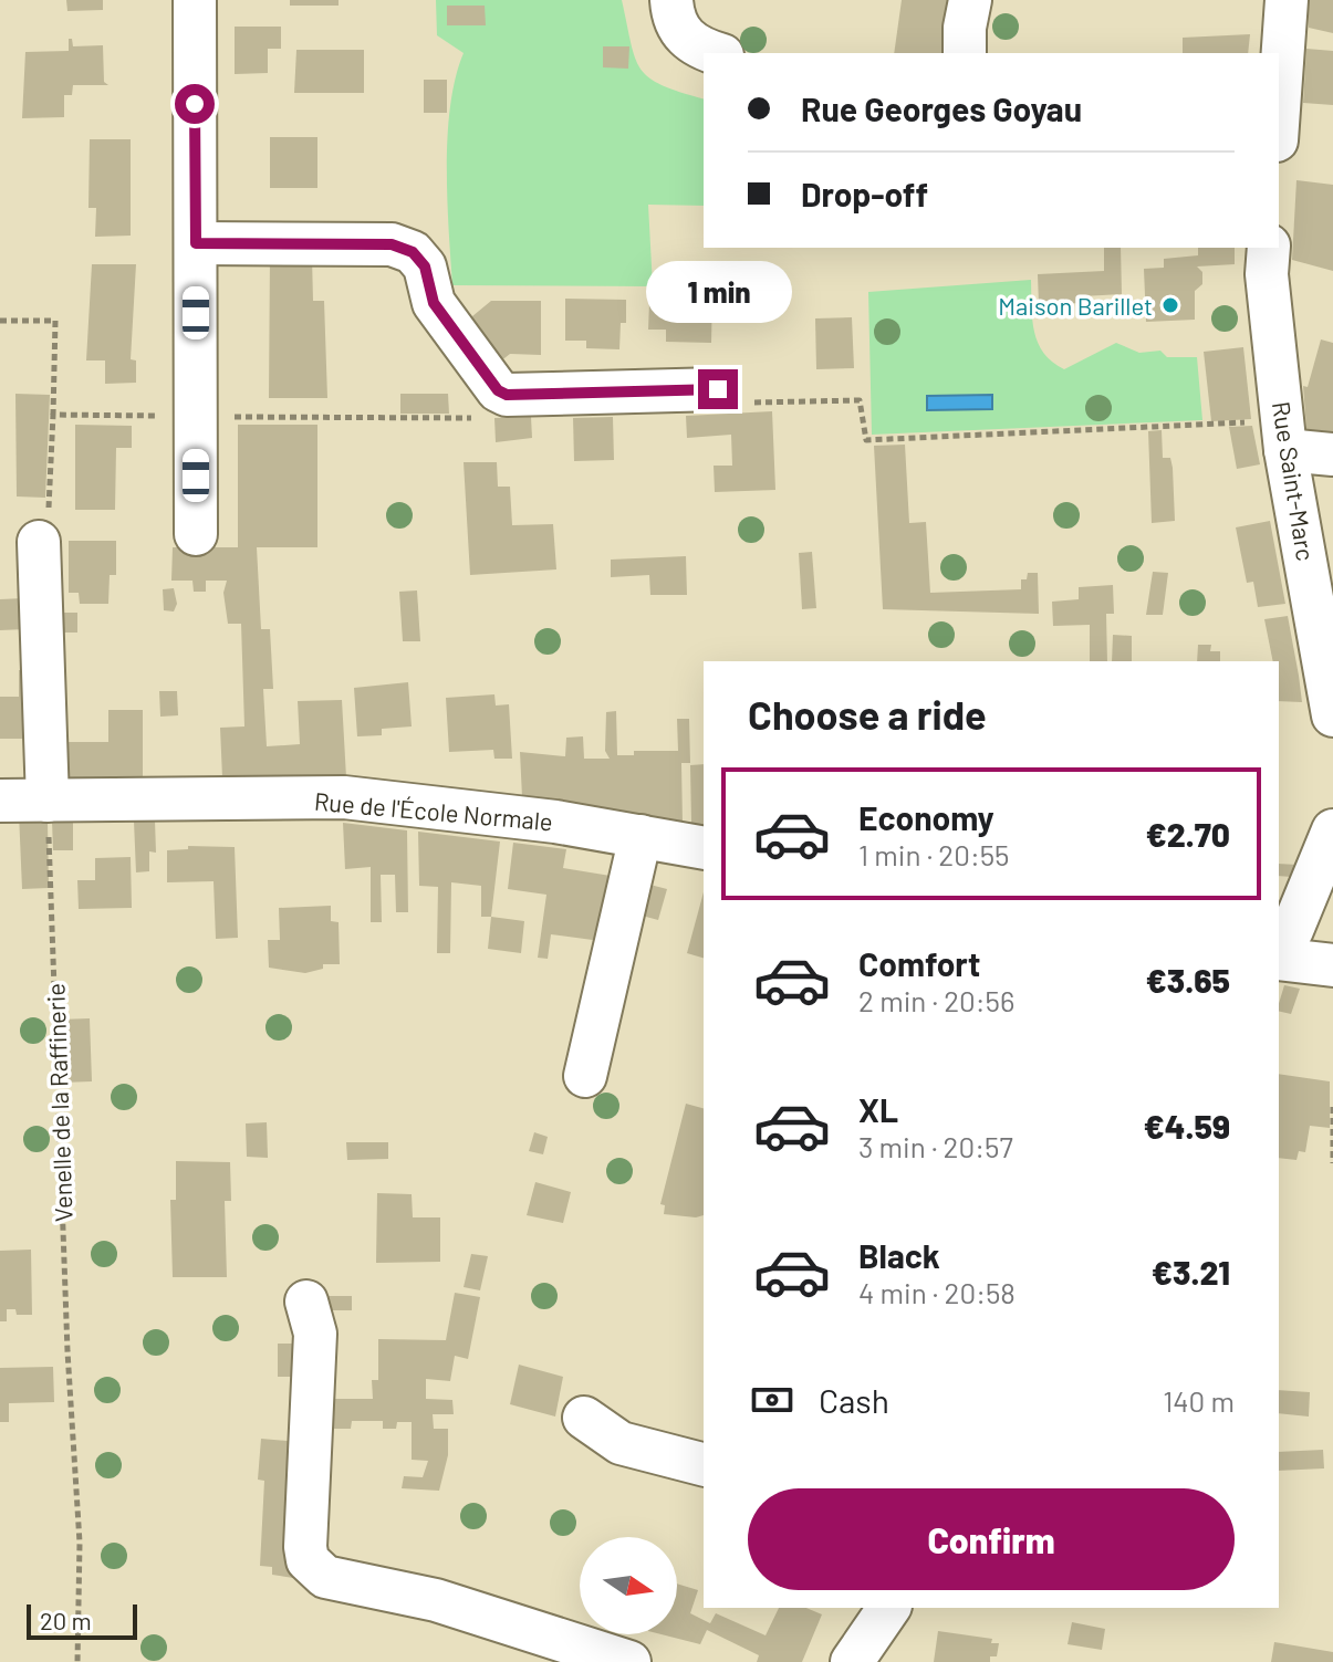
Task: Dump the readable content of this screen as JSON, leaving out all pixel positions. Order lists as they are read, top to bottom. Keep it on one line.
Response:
{"streets":{"street":["Rue Saint-Marc","Rue de l'École Normale"],"path":["Venelle de la Raffinerie"]},"crossings":[["Rue de l'École Normale","Venelle de la Raffinerie"]],"places":["Maison Barillet"],"scale_bar":"20 m","north":"right","page":{"banner":["Rue Georges Goyau","Drop-off"],"bubble":"1 min","heading":"Choose a ride","list":[{"name":"Economy","note":"1 min · 20:55","value":"€2.70"},{"name":"Comfort","note":"2 min · 20:56","value":"€3.65"},{"name":"XL","note":"3 min · 20:57","value":"€4.59"},{"name":"Black","note":"4 min · 20:58","value":"€3.21"}],"pay":["Cash","140 m"],"buttons":"Confirm","scale":"20 m"}}
